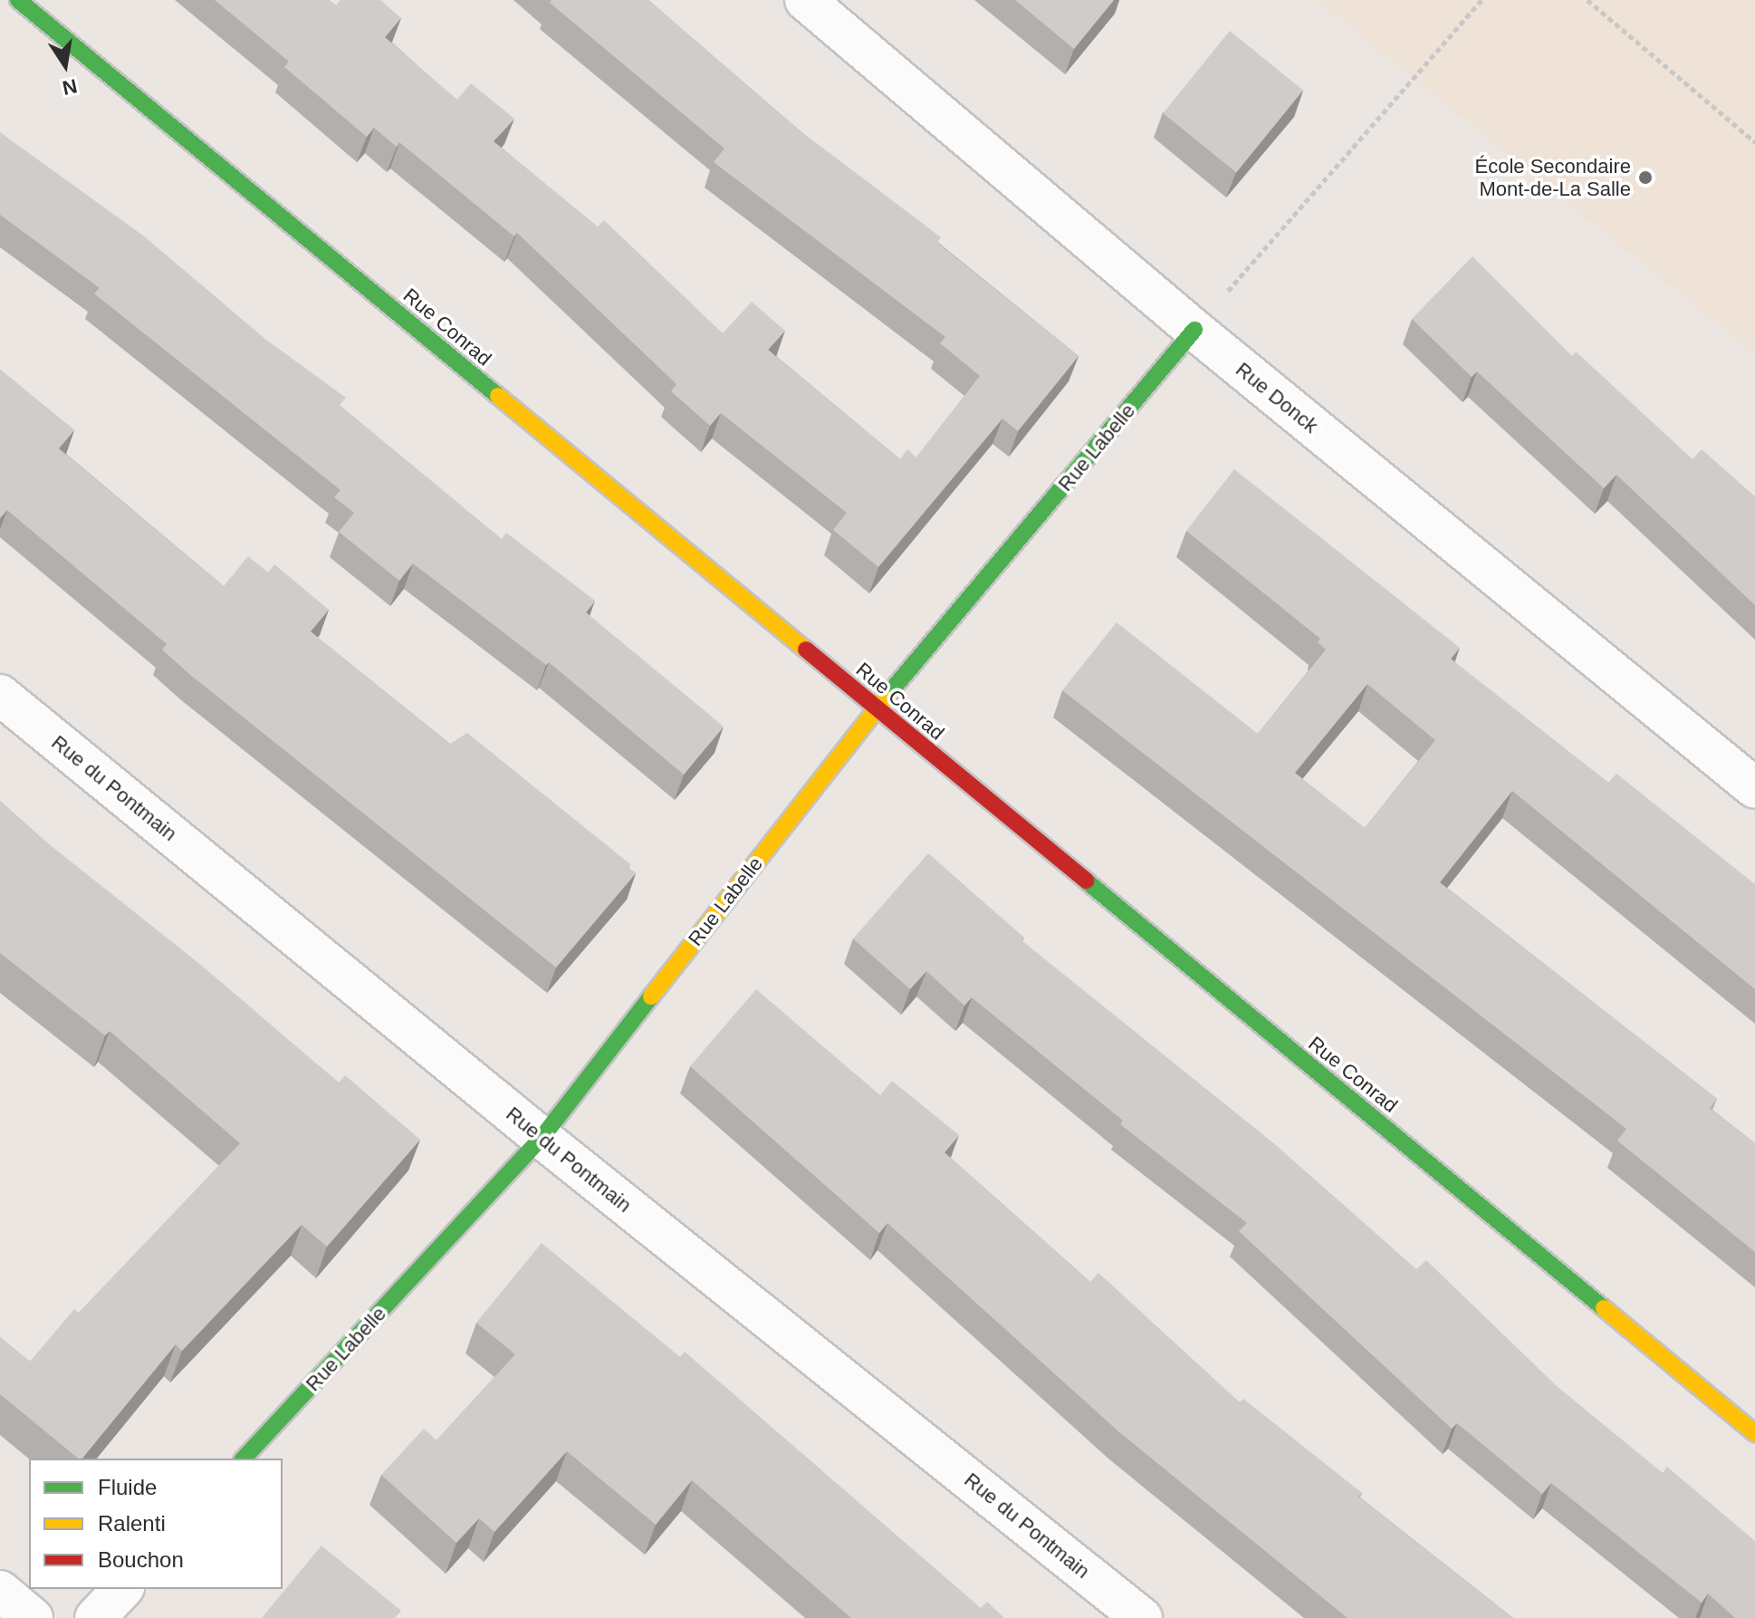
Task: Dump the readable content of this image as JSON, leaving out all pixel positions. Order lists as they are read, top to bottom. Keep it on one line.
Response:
{"streets":{"street":["Rue Conrad","Rue Donck","Rue Labelle","Rue du Pontmain"]},"crossings":[["Rue Conrad","Rue Labelle"],["Rue Donck","Rue Labelle"],["Rue Labelle","Rue du Pontmain"]],"places":["École Secondaire Mont-de-La Salle"],"legend":["Fluide","Ralenti","Bouchon"],"north":"bottom"}
